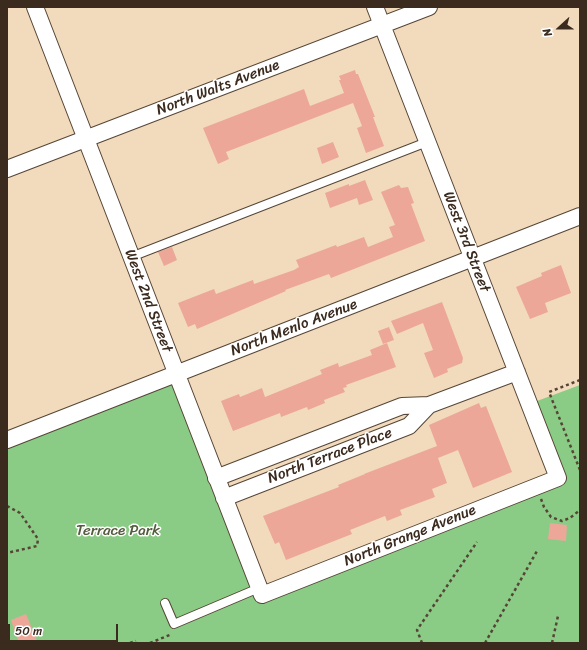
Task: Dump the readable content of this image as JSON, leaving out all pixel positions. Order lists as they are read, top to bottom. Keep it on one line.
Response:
{"streets":{"street":["North Walts Avenue","West 3rd Street","West 2nd Street","North Menlo Avenue","North Terrace Place","North Grange Avenue"]},"crossings":[["North Walts Avenue","West 3rd Street"],["North Walts Avenue","West 2nd Street"],["West 3rd Street","North Menlo Avenue"],["West 3rd Street","North Terrace Place"],["West 3rd Street","North Grange Avenue"],["West 2nd Street","North Menlo Avenue"],["West 2nd Street","North Terrace Place"],["West 2nd Street","North Grange Avenue"]],"parks":["Terrace Park"],"scale_bar":"50 m","north":"left"}
